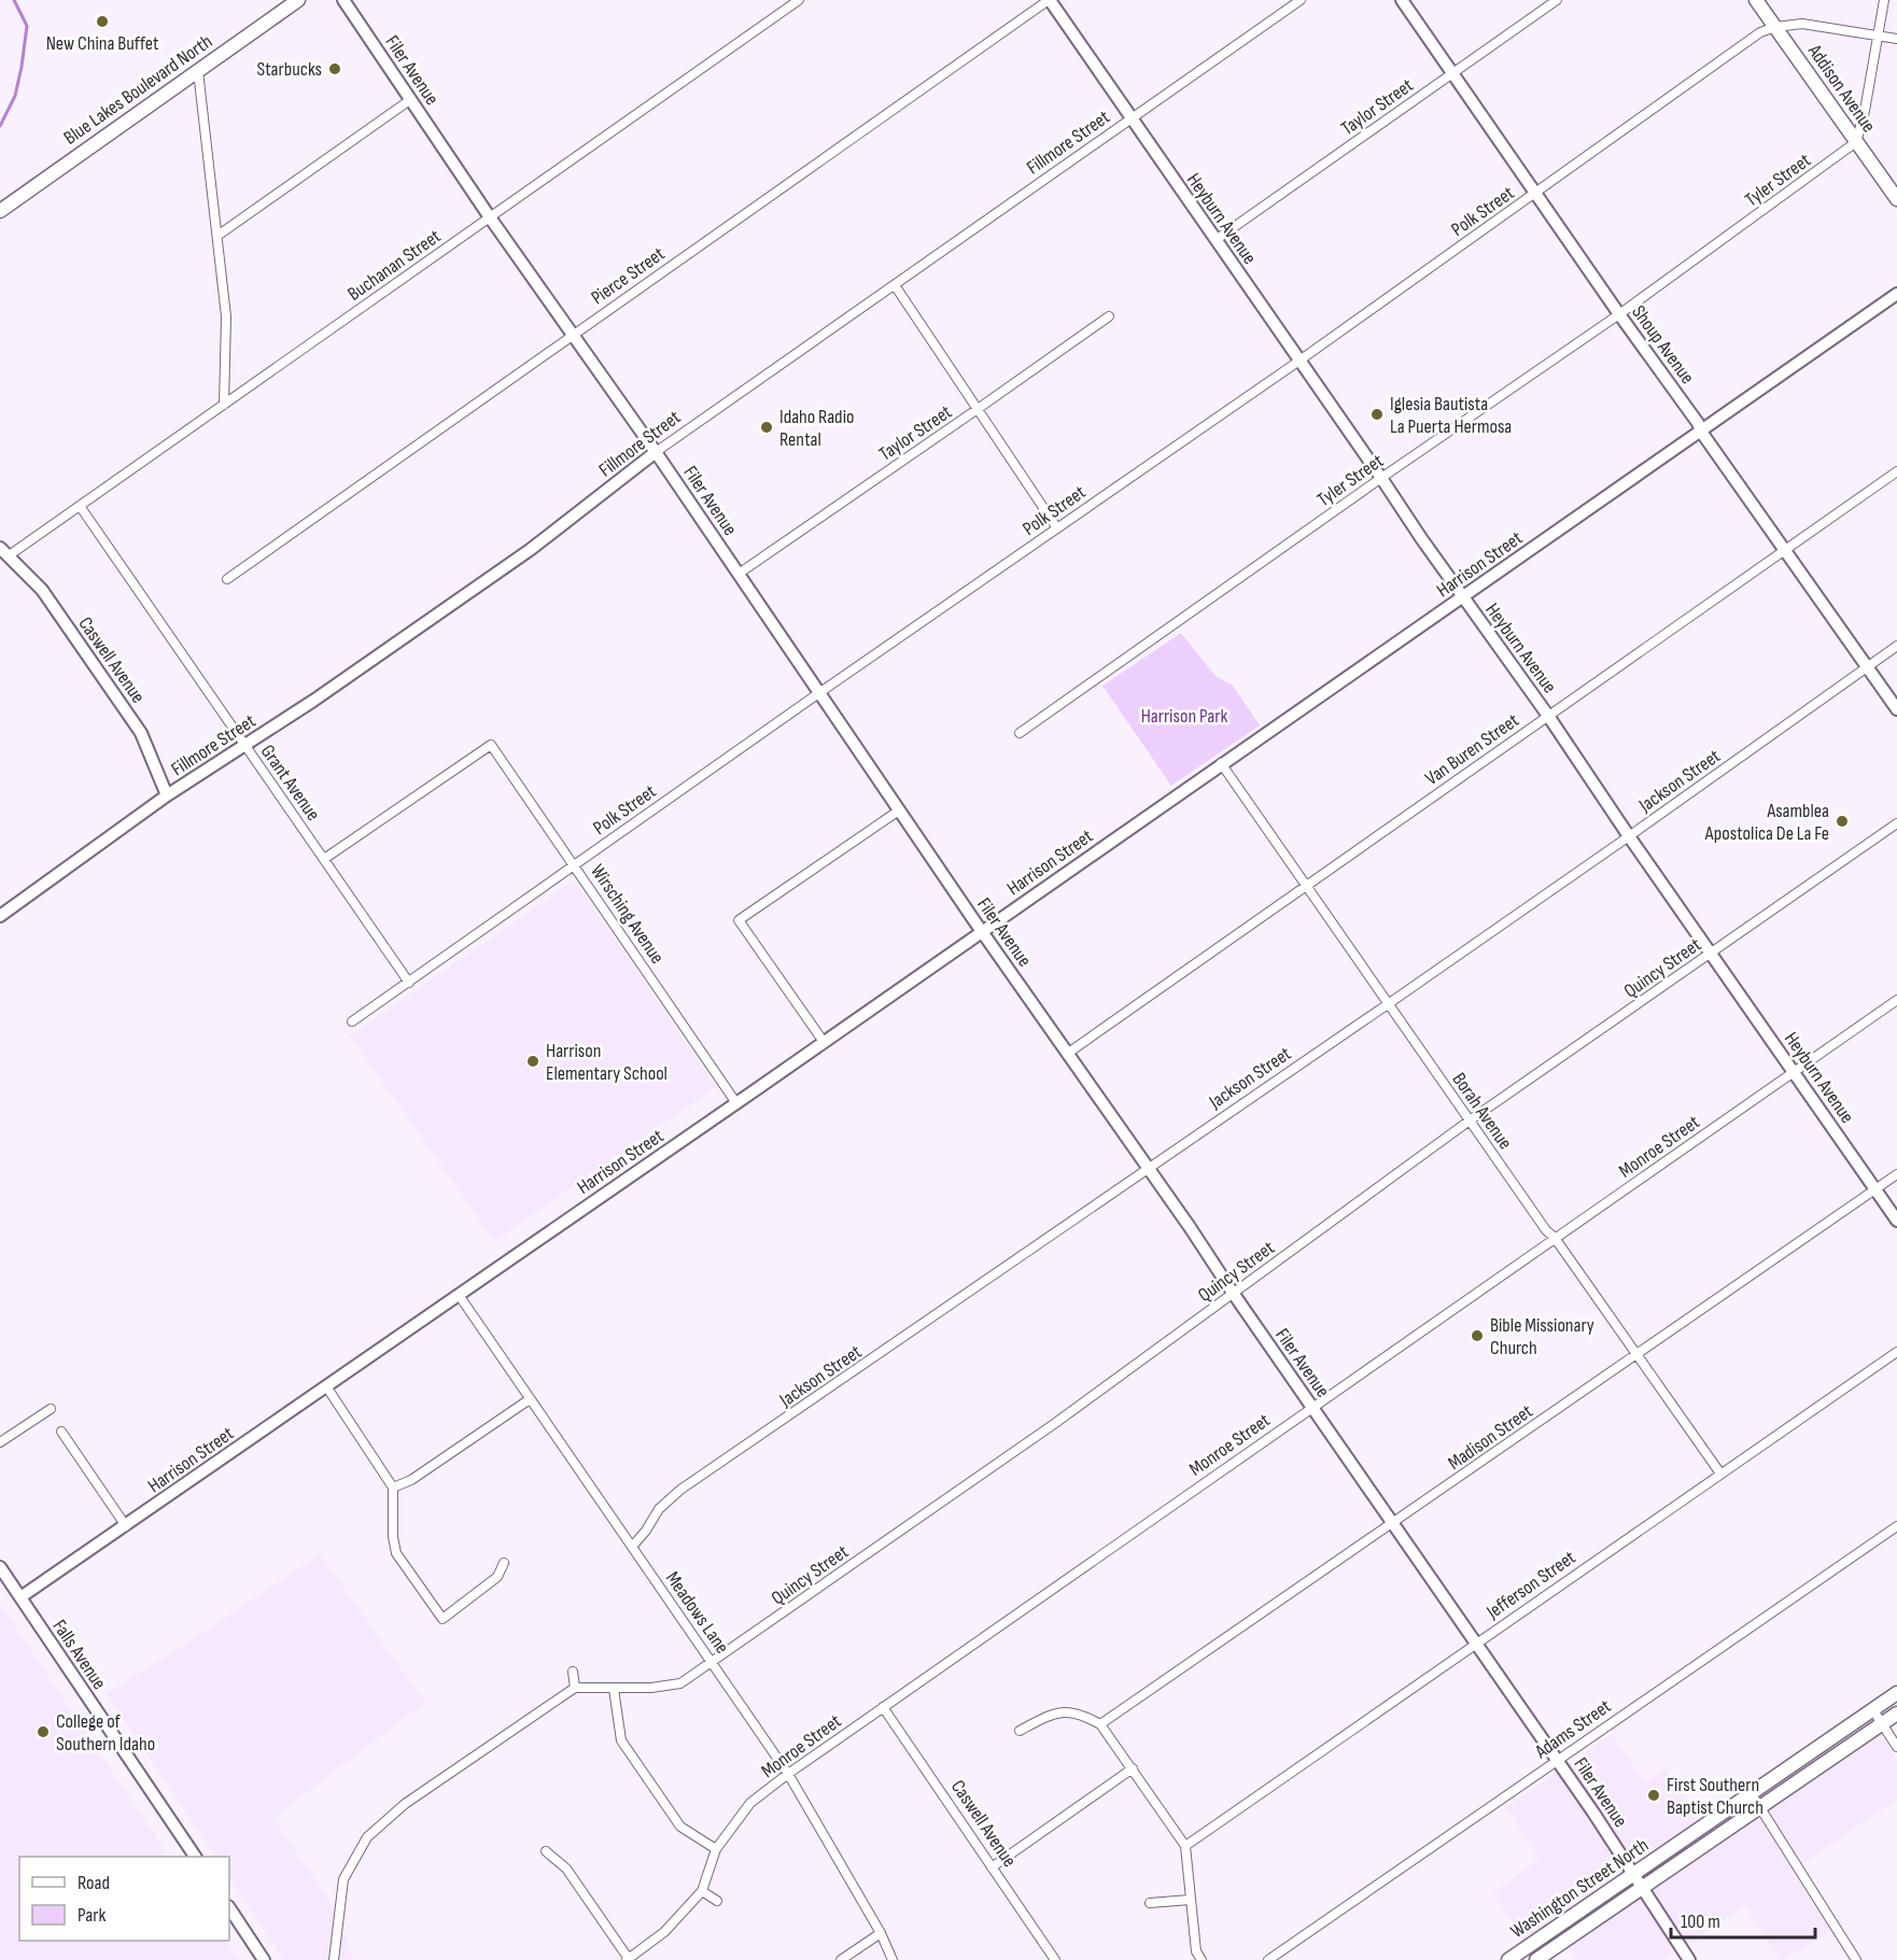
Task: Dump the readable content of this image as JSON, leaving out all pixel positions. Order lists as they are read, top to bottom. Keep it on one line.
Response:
{"streets":{"main road":["Addison Avenue","Blue Lakes Boulevard North","Washington Street North"],"street":["Filer Avenue","Taylor Street","Fillmore Street","Tyler Street","Polk Street","Heyburn Avenue","Buchanan Street","Pierce Street","Shoup Avenue","Harrison Street","Caswell Avenue","Van Buren Street","Jackson Street","Grant Avenue","Wirsching Avenue","Quincy Street","Borah Avenue","Monroe Street","Madison Street","Jefferson Street","Meadows Lane","Falls Avenue","Adams Street"]},"crossings":[["Filer Avenue","Taylor Street"],["Filer Avenue","Fillmore Street"],["Filer Avenue","Polk Street"],["Filer Avenue","Buchanan Street"],["Filer Avenue","Pierce Street"],["Filer Avenue","Harrison Street"],["Filer Avenue","Van Buren Street"],["Filer Avenue","Jackson Street"],["Filer Avenue","Quincy Street"],["Filer Avenue","Monroe Street"],["Filer Avenue","Madison Street"],["Filer Avenue","Jefferson Street"],["Filer Avenue","Adams Street"],["Filer Avenue","Washington Street North"],["Addison Avenue","Tyler Street"],["Addison Avenue","Polk Street"],["Taylor Street","Heyburn Avenue"],["Taylor Street","Shoup Avenue"],["Fillmore Street","Heyburn Avenue"],["Fillmore Street","Caswell Avenue"],["Fillmore Street","Grant Avenue"],["Tyler Street","Heyburn Avenue"],["Tyler Street","Shoup Avenue"],["Polk Street","Heyburn Avenue"],["Polk Street","Shoup Avenue"],["Polk Street","Grant Avenue"],["Polk Street","Wirsching Avenue"],["Heyburn Avenue","Pierce Street"],["Heyburn Avenue","Harrison Street"],["Heyburn Avenue","Van Buren Street"],["Heyburn Avenue","Jackson Street"],["Heyburn Avenue","Quincy Street"],["Heyburn Avenue","Monroe Street"],["Heyburn Avenue","Madison Street"],["Buchanan Street","Caswell Avenue"],["Buchanan Street","Grant Avenue"],["Shoup Avenue","Harrison Street"],["Shoup Avenue","Van Buren Street"],["Shoup Avenue","Jackson Street"],["Harrison Street","Wirsching Avenue"],["Harrison Street","Borah Avenue"],["Harrison Street","Meadows Lane"],["Harrison Street","Falls Avenue"],["Caswell Avenue","Monroe Street"],["Van Buren Street","Borah Avenue"],["Jackson Street","Borah Avenue"],["Jackson Street","Meadows Lane"],["Grant Avenue","Wirsching Avenue"],["Quincy Street","Borah Avenue"],["Quincy Street","Meadows Lane"],["Borah Avenue","Monroe Street"],["Borah Avenue","Madison Street"],["Borah Avenue","Jefferson Street"],["Monroe Street","Meadows Lane"]],"parks":["Harrison Park"],"places":["New China Buffet","Starbucks","Iglesia Bautista La Puerta Hermosa","Idaho Radio Rental","Asamblea Apostolica De La Fe","Harrison Elementary School","Bible Missionary Church","College of Southern Idaho","First Southern Baptist Church"],"legend":["Road","Park"],"scale_bar":"100 m"}
